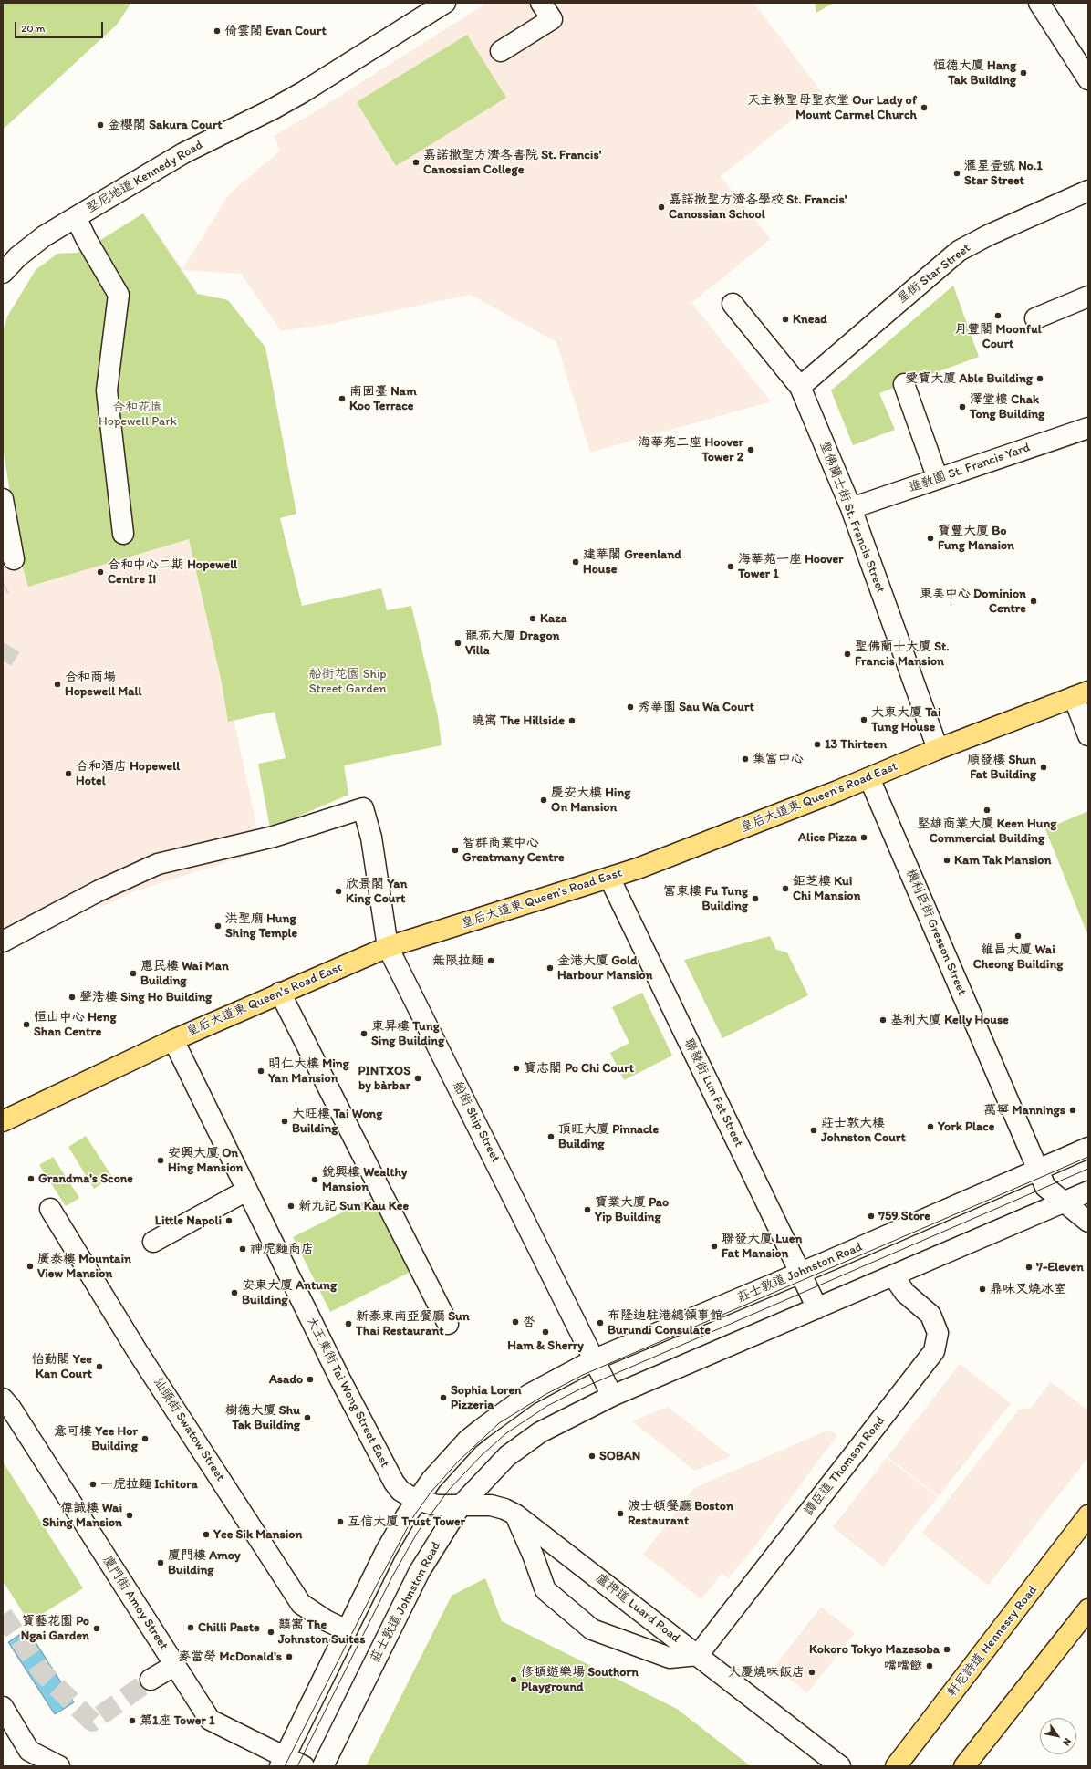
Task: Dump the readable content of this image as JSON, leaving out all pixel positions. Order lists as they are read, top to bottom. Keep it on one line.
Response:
{"streets":{"main road":["皇后大道東 Queen's Road East","軒尼詩道 Hennessy Road"],"street":["堅尼地道 Kennedy Road","星街 Star Street","進教圍 St. Francis Yard","聖佛蘭士街 St. Francis Street","機利臣街 Gresson Street","聯發街 Lun Fat Street","船街 Ship Street","莊士敦道 Johnston Road","大王東街 Tai Wong Street East","汕頭街 Swatow Street","譚臣道 Thomson Road","廈門街 Amoy Street","盧押道 Luard Road"]},"crossings":[["星街 Star Street","聖佛蘭士街 St. Francis Street"],["進教圍 St. Francis Yard","聖佛蘭士街 St. Francis Street"],["聖佛蘭士街 St. Francis Street","皇后大道東 Queen's Road East"],["皇后大道東 Queen's Road East","機利臣街 Gresson Street"],["皇后大道東 Queen's Road East","聯發街 Lun Fat Street"],["皇后大道東 Queen's Road East","船街 Ship Street"],["皇后大道東 Queen's Road East","大王東街 Tai Wong Street East"],["機利臣街 Gresson Street","莊士敦道 Johnston Road"],["聯發街 Lun Fat Street","莊士敦道 Johnston Road"],["船街 Ship Street","莊士敦道 Johnston Road"],["莊士敦道 Johnston Road","大王東街 Tai Wong Street East"],["莊士敦道 Johnston Road","汕頭街 Swatow Street"],["莊士敦道 Johnston Road","譚臣道 Thomson Road"],["莊士敦道 Johnston Road","廈門街 Amoy Street"],["莊士敦道 Johnston Road","盧押道 Luard Road"],["大王東街 Tai Wong Street East","盧押道 Luard Road"],["譚臣道 Thomson Road","盧押道 Luard Road"]],"parks":["合和花園 Hopewell Park","船街花園 Ship Street Garden"],"places":["倚雲閣 Evan Court","恒德大廈 Hang Tak Building","天主教聖母聖衣堂 Our Lady of Mount Carmel Church","金櫻閣 Sakura Court","嘉諾撒聖方濟各書院 St. Francis' Canossian College","滙星壹號 No.1 Star Street","嘉諾撒聖方濟各學校 St. Francis' Canossian School","月豐閣 Moonful Court","Knead","愛寶大廈 Able Building","南固臺 Nam Koo Terrace","澤堂樓 Chak Tong Building","海華苑二座 Hoover Tower 2","寶豐大廈 Bo Fung Mansion","建華閣 Greenland House","海華苑一座 Hoover Tower 1","合和中心二期 Hopewell Centre II","東美中心 Dominion Centre","Kaza","龍苑大廈 Dragon Villa","聖佛蘭士大廈 St. Francis Mansion","合和商場 Hopewell Mall","秀華園 Sau Wa Court","大東大廈 Tai Tung House","曉寓 The Hillside","13 Thirteen","集富中心","順發樓 Shun Fat Building","合和酒店 Hopewell Hotel","慶安大樓 Hing On Mansion","堅雄商業大廈 Keen Hung Commercial Building","Alice Pizza","智群商業中心 Greatmany Centre","Kam Tak Mansion","鉅芝樓 Kui Chi Mansion","欣景閣 Yan King Court","富東樓 Fu Tung Building","洪聖廟 Hung Shing Temple","維昌大廈 Wai Cheong Building","無限拉麵","金港大廈 Gold Harbour Mansion","惠民樓 Wai Man Building","聲浩樓 Sing Ho Building","基利大廈 Kelly House","恒山中心 Heng Shan Centre","東昇樓 Tung Sing Building","寶志閣 Po Chi Court","明仁大樓 Ming Yan Mansion","PINTXOS by bàrbar","萬寧 Mannings","大旺樓 Tai Wong Building","York Place","莊士敦大樓 Johnston Court","頂旺大廈 Pinnacle Building","安興大廈 On Hing Mansion","Grandma's Scone","銳興樓 Wealthy Mansion","新九記 Sun Kau Kee","寶業大廈 Pao Yip Building","759 Store","Little Napoli","聯發大廈 Luen Fat Mansion","神虎麵商店","廣泰樓 Mountain View Mansion","7-Eleven","鼎味叉燒冰室","安東大廈 Antung Building","呇","布隆迪駐港總領事館 Burundi Consulate","新泰東南亞餐廳 Sun Thai Restaurant","Ham & Sherry","怡勤閣 Yee Kan Court","Asado","Sophia Loren Pizzeria","樹德大廈 Shu Tak Building","意可樓 Yee Hor Building","SOBAN","一虎拉麵 Ichitora","波士頓餐廳 Boston Restaurant","偉誠樓 Wai Shing Mansion","互信大廈 Trust Tower","Yee Sik Mansion","廈門樓 Amoy Building","Chilli Paste","寶藝花園 Po Ngai Garden","囍寓 The Johnston Suites","Kokoro Tokyo Mazesoba","麥當勞 McDonald's","噹噹餸","大慶燒味飯店","修頓遊樂場 Southorn Playground","第1座 Tower 1"],"scale_bar":"20 m","north":"bottom right"}
